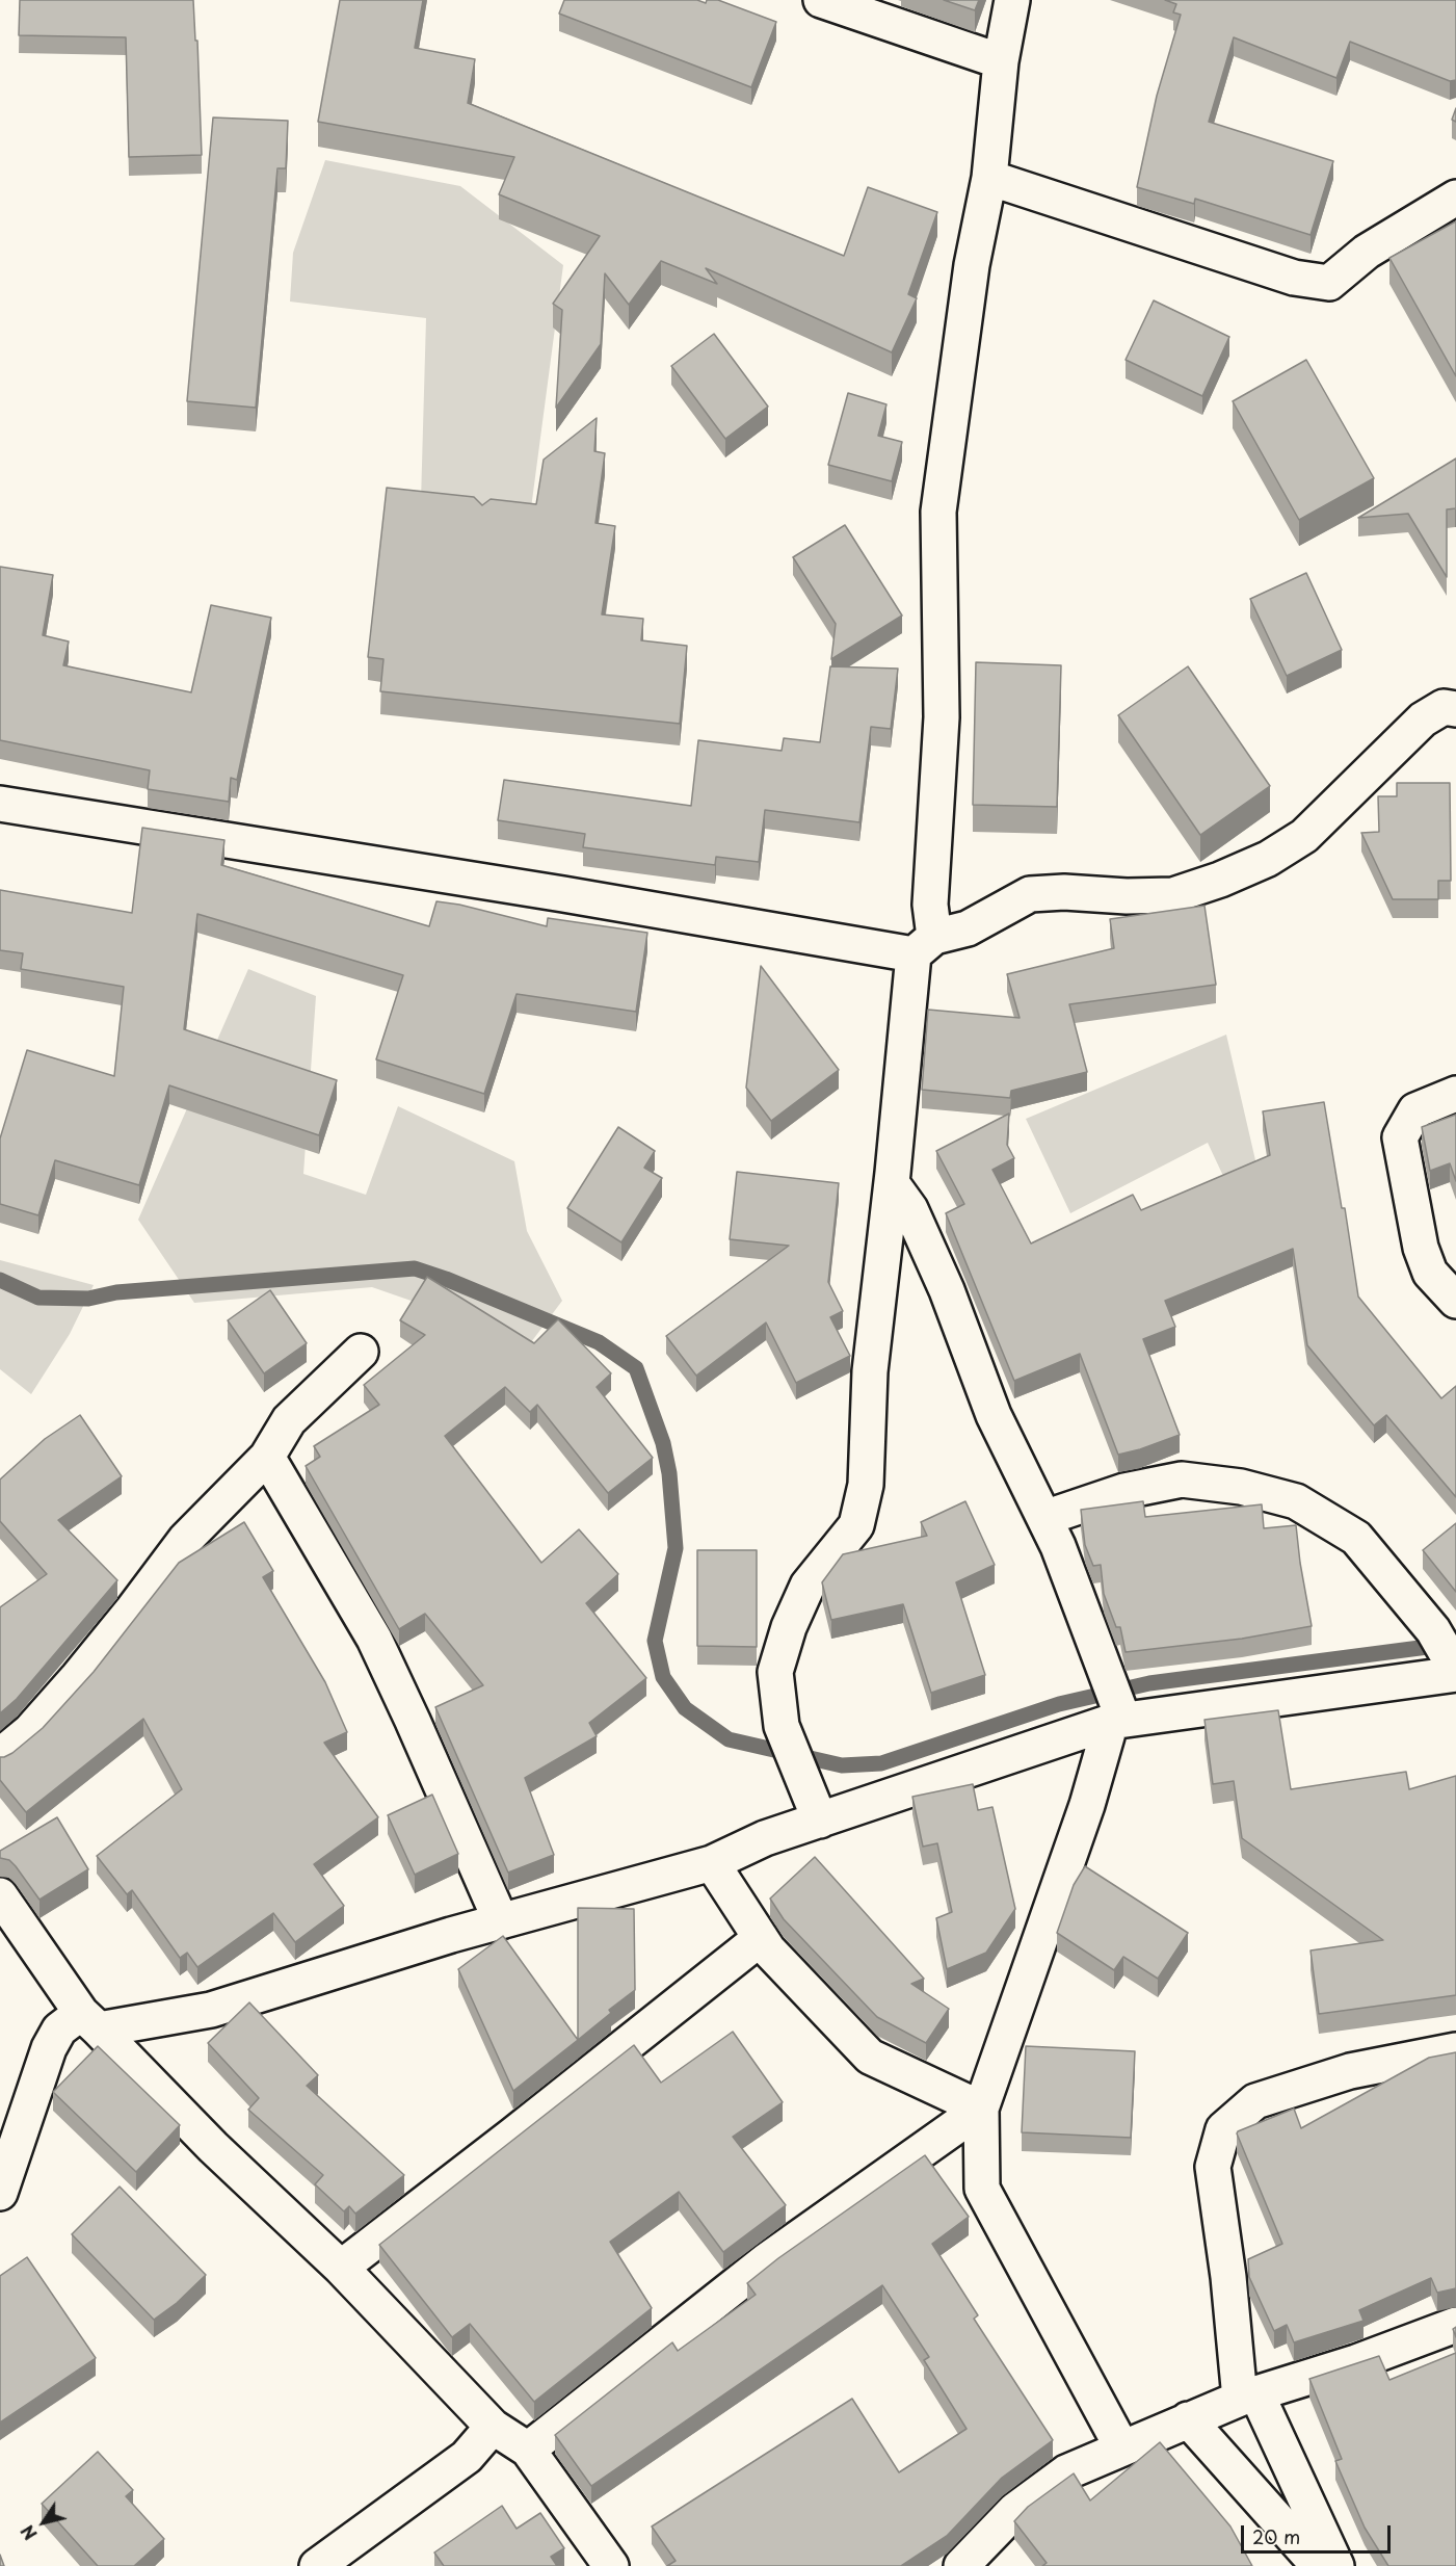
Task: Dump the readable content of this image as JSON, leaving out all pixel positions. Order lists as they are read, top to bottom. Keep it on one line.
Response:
{"scale_bar":"20 m","north":"bottom left"}
